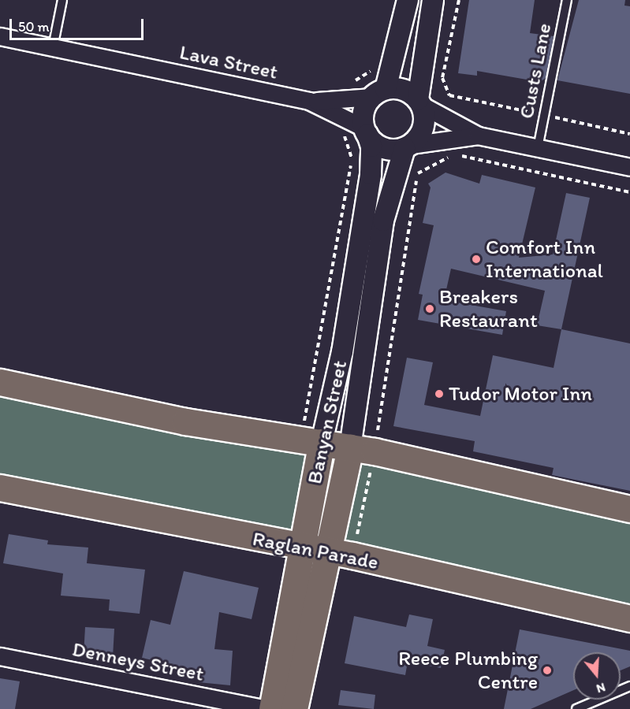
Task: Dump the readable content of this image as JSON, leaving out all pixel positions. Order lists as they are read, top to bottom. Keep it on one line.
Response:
{"streets":{"main road":["Banyan Street","Raglan Parade"],"street":["Lava Street","Denneys Street"],"lane":["Custs Lane"]},"crossings":[["Lava Street","Banyan Street"],["Banyan Street","Raglan Parade"]],"places":["Comfort Inn International","Breakers Restaurant","Tudor Motor Inn","Reece Plumbing Centre"],"scale_bar":"50 m","north":"bottom"}
